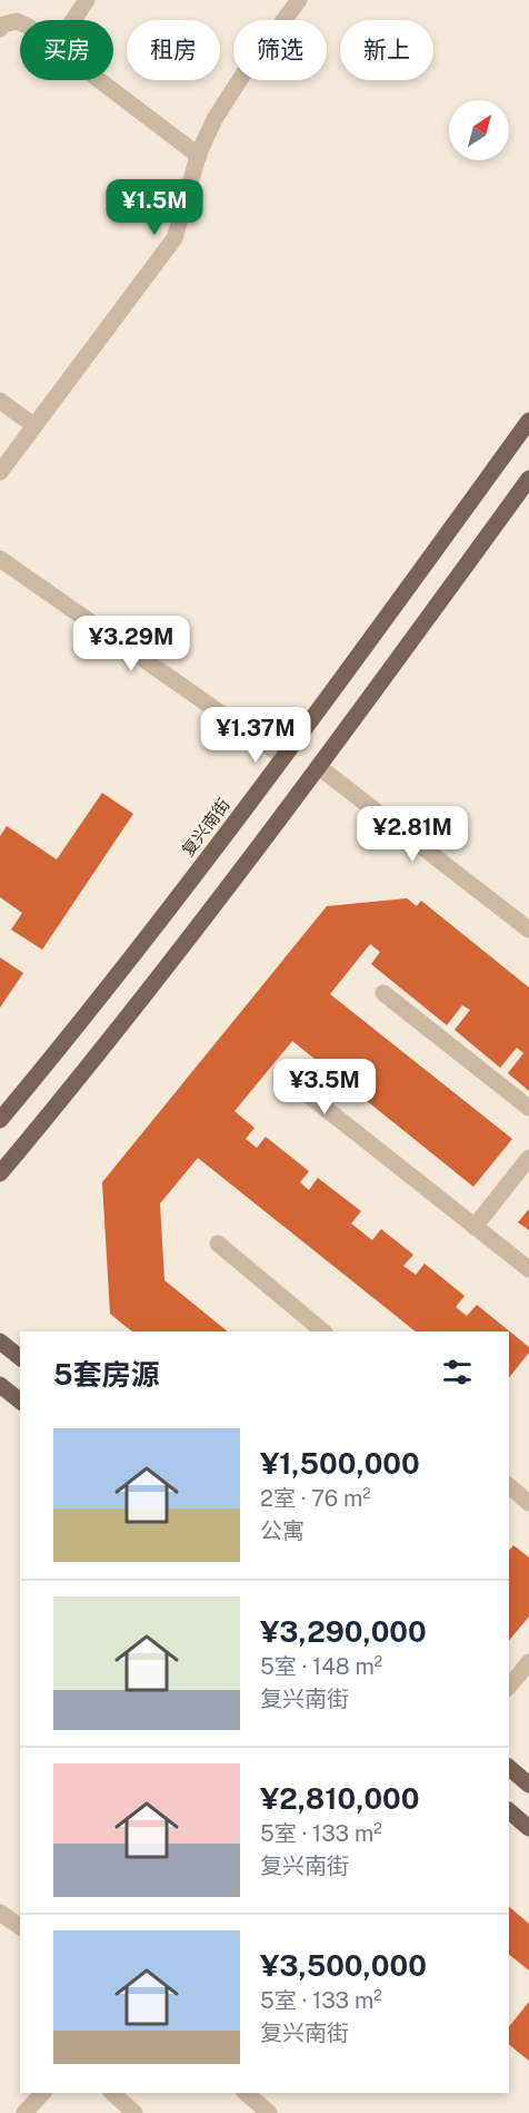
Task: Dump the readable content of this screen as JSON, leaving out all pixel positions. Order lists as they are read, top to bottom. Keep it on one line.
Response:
{"streets":{"main road":["复兴南街"]},"north":"top right","page":{"chip":["买房","租房","筛选","新上"],"price":["¥1.5M","¥3.29M","¥1.37M","¥2.81M","¥3.5M"],"heading":"5套房源","list":[{"name":"¥1,500,000","note":"2室 · 76 m² · 公寓"},{"name":"¥3,290,000","note":"5室 · 148 m² · 复兴南街"},{"name":"¥2,810,000","note":"5室 · 133 m² · 复兴南街"},{"name":"¥3,500,000","note":"5室 · 133 m² · 复兴南街"}]}}
